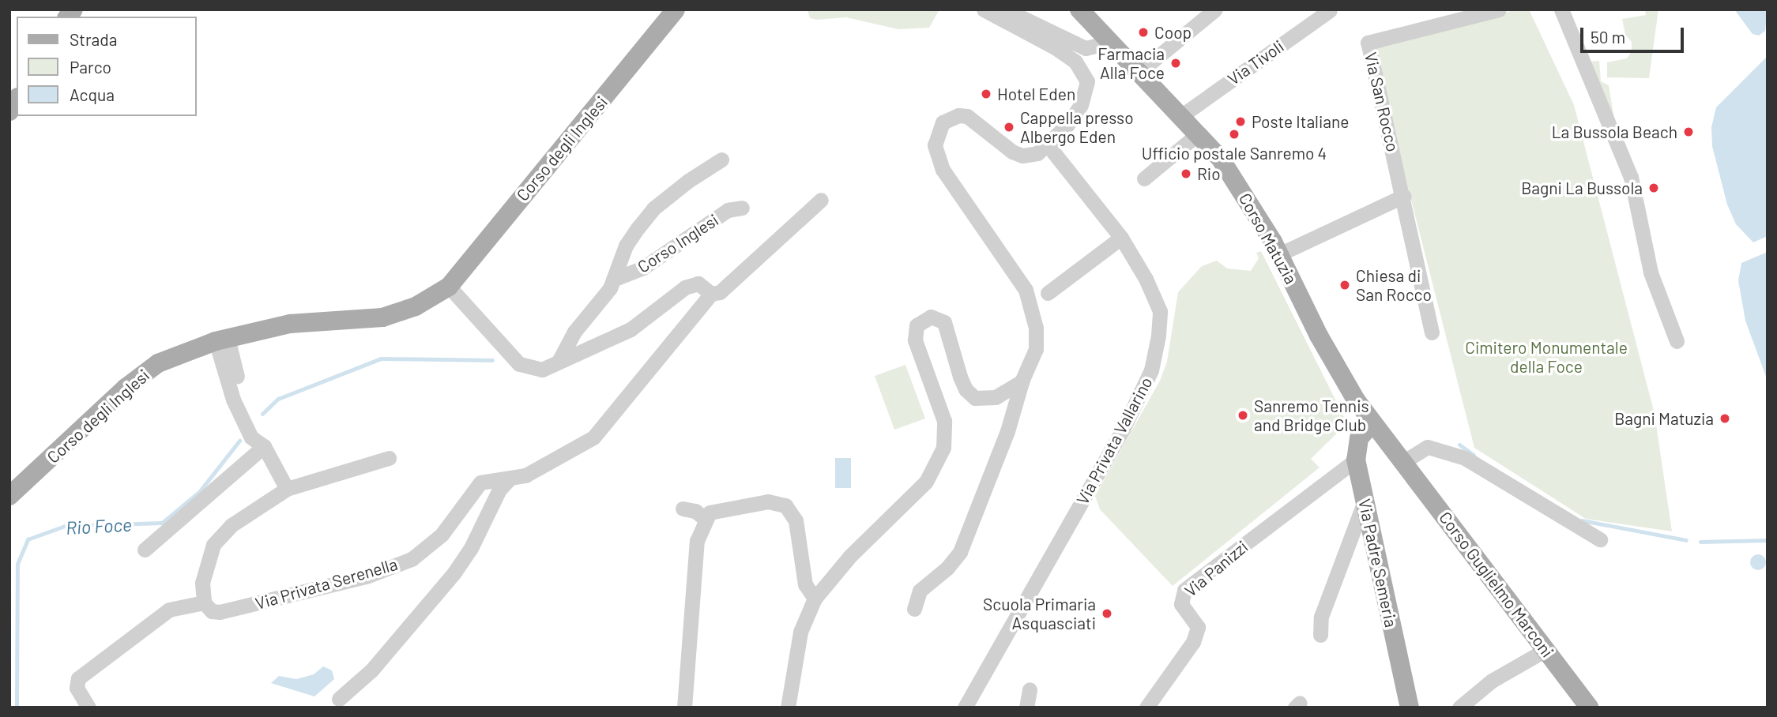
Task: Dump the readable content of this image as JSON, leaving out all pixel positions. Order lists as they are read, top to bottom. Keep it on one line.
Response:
{"streets":{"main road":["Corso degli Inglesi","Corso Matuzia","Via Padre Semeria","Corso Guglielmo Marconi"],"street":["Via Tivoli","Via San Rocco","Corso Inglesi","Via Privata Vallarino","Via Panizzi","Via Privata Serenella"]},"crossings":[["Via Tivoli","Corso Matuzia"],["Corso Matuzia","Via Padre Semeria"],["Corso Matuzia","Corso Guglielmo Marconi"],["Via Padre Semeria","Via Panizzi"],["Via Padre Semeria","Corso Guglielmo Marconi"]],"water":["Rio Foce"],"parks":["Cimitero Monumentale della Foce"],"places":["Coop","Farmacia Alla Foce","Hotel Eden","Poste Italiane","Cappella presso Albergo Eden","La Bussola Beach","Ufficio postale Sanremo 4","Rio","Bagni La Bussola","Chiesa di San Rocco","Sanremo Tennis and Bridge Club","Bagni Matuzia","Scuola Primaria Asquasciati"],"legend":["Strada","Parco","Acqua"],"scale_bar":"50 m"}
